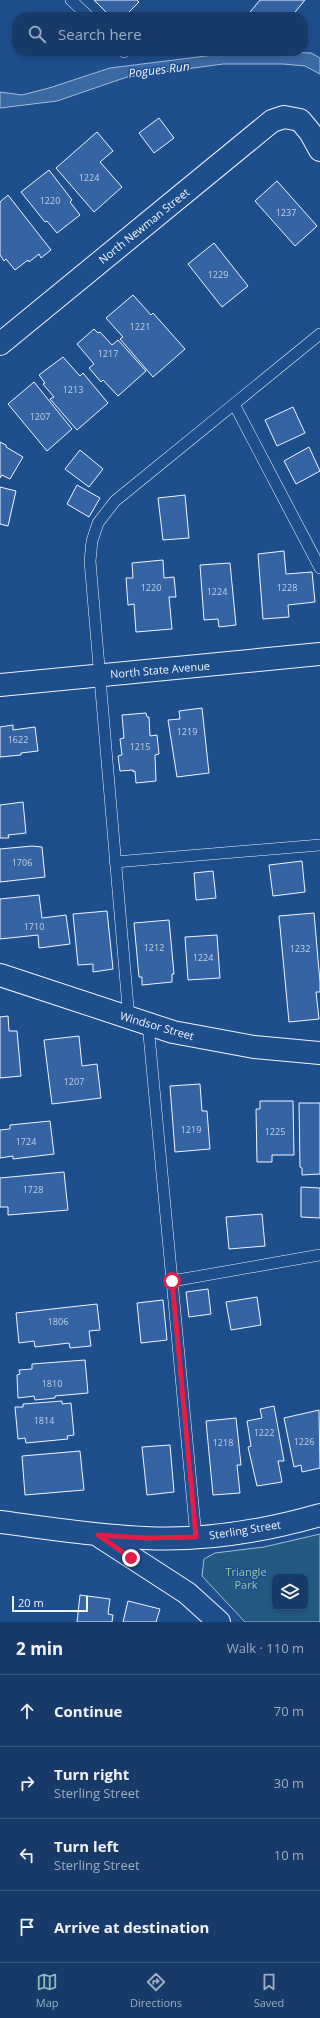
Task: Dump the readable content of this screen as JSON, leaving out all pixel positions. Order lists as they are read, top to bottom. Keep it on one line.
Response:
{"streets":{"street":["North Newman Street","North State Avenue","Windsor Street","Sterling Street"]},"water":["Pogues Run"],"parks":["Triangle Park"],"house_numbers":["1224","1220","1237","1229","1221","1217","1213","1207","1220","1228","1224","1219","1622","1215","1706","1710","1212","1232","1224","1207","1219","1225","1724","1728","1806","1810","1814","1222","1226","1218"],"scale_bar":"20 m","page":{"search":"Search here","scale":"20 m","heading":["2 min","Walk · 110 m"],"list":[["Continue","70 m"],["Turn right","Sterling Street","30 m"],["Turn left","Sterling Street","10 m"],"Arrive at destination"],"nav":["Map","Directions","Saved"]}}
